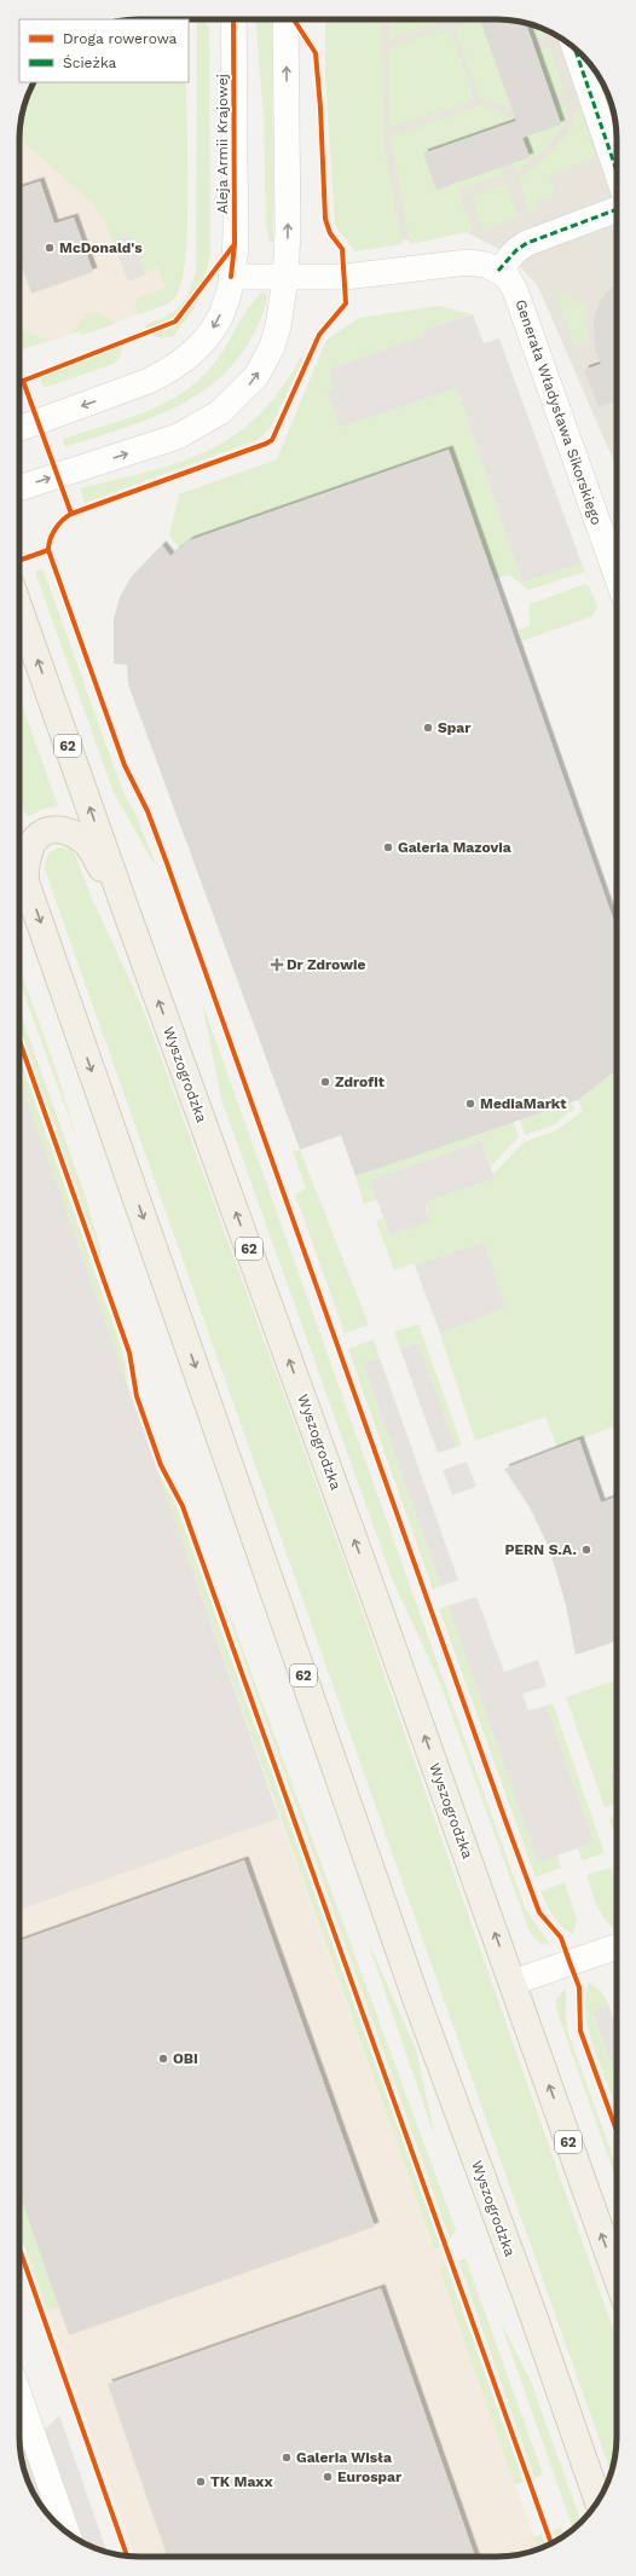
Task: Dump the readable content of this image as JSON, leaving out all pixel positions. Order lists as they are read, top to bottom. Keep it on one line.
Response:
{"streets":{"main road":["62","Wyszogrodzka"],"street":["Aleja Armii Krajowej","Generała Władysława Sikorskiego"]},"crossings":[["Aleja Armii Krajowej","Generała Władysława Sikorskiego"]],"places":{"other":["McDonald's","Spar","Galeria Mazovia","Zdrofit","MediaMarkt","PERN S.A.","OBI","Galeria Wisła","Eurospar","TK Maxx"],"health":["Dr Zdrowie"]},"legend":["Droga rowerowa","Ścieżka"]}
